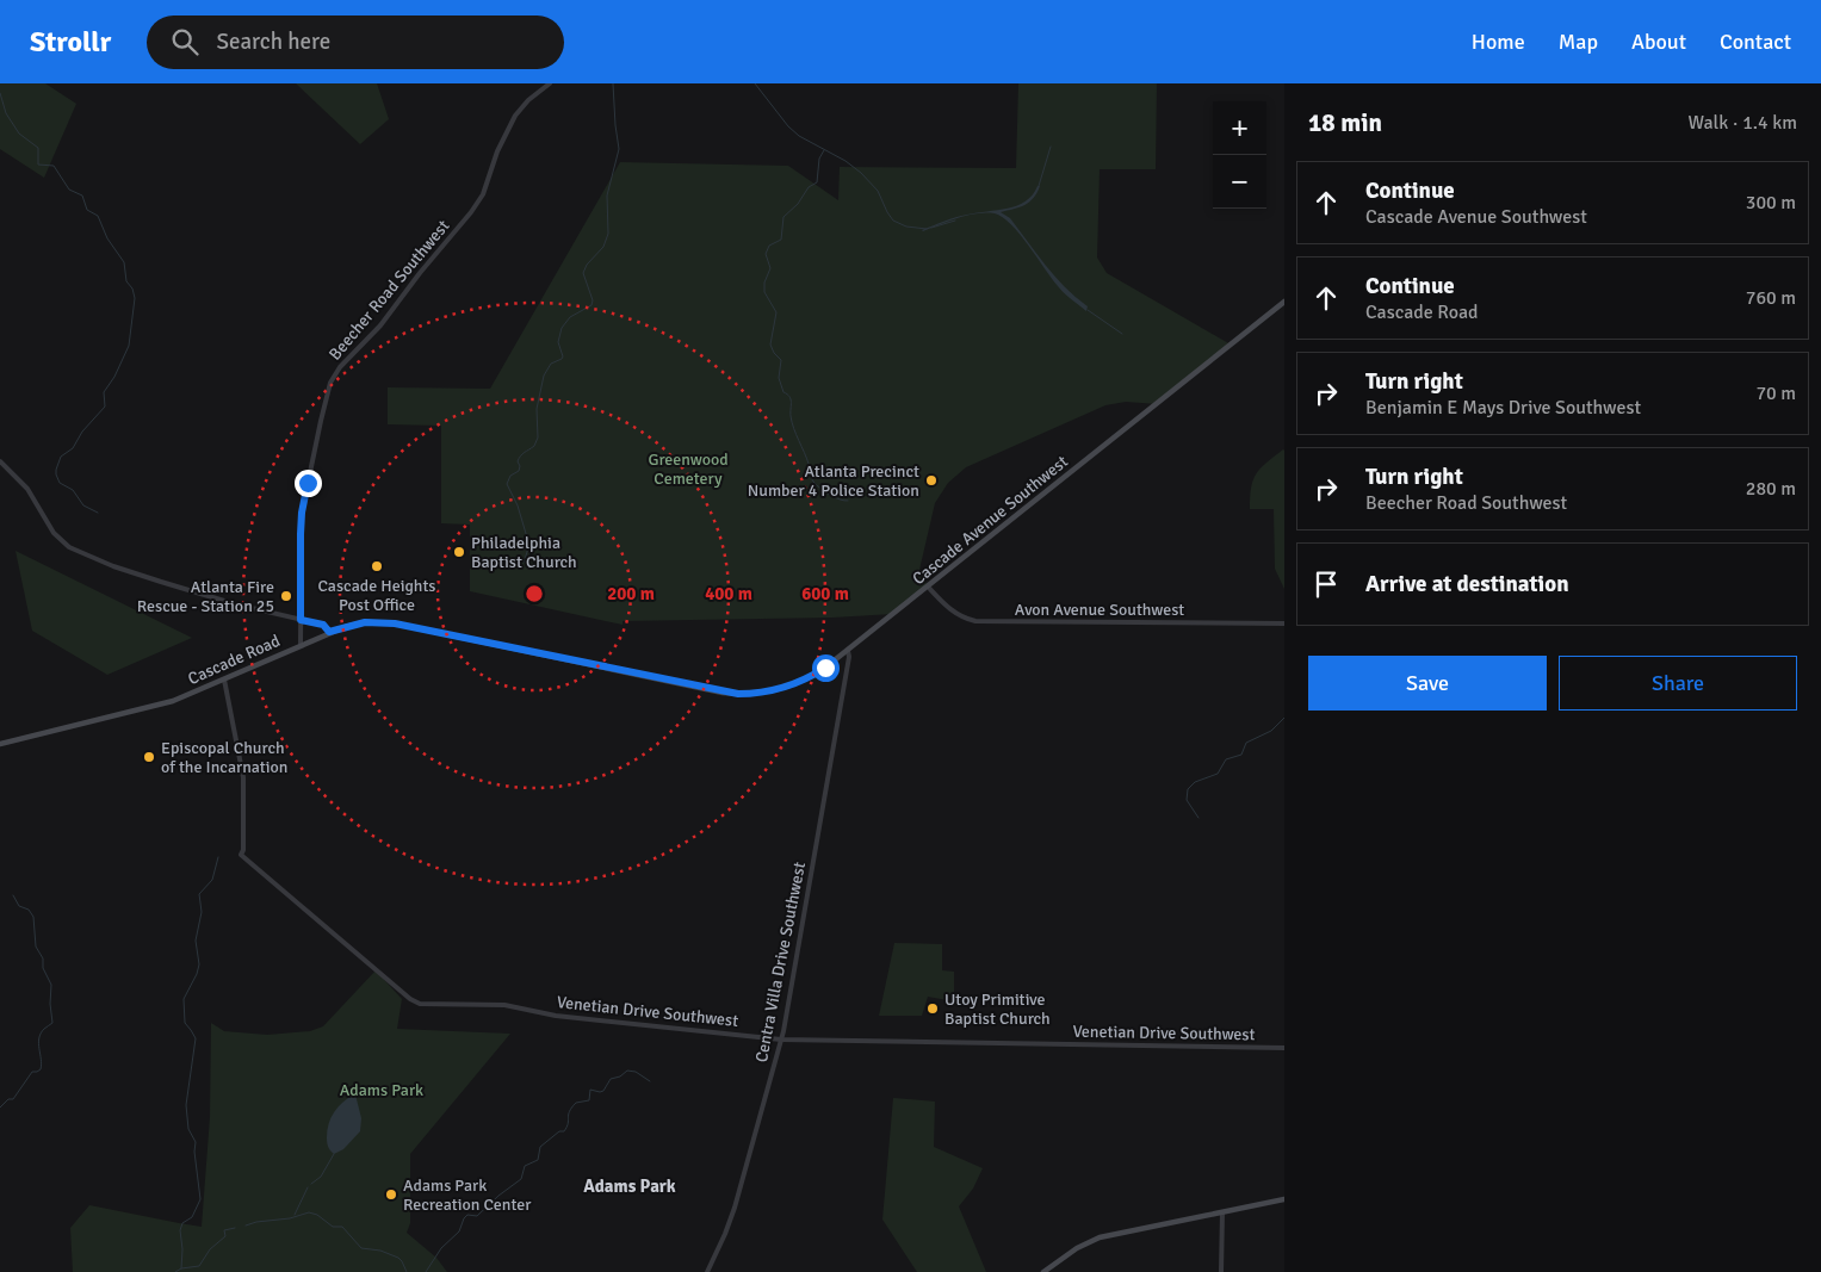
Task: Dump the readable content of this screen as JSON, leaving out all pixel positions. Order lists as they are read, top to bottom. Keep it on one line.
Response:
{"streets":{"main road":["Cascade Avenue Southwest","Cascade Road"],"street":["Beecher Road Southwest","Avon Avenue Southwest","Centra Villa Drive Southwest","Venetian Drive Southwest"]},"crossings":[["Beecher Road Southwest","Cascade Road"],["Cascade Avenue Southwest","Avon Avenue Southwest"],["Cascade Avenue Southwest","Cascade Road"],["Cascade Avenue Southwest","Centra Villa Drive Southwest"],["Cascade Road","Venetian Drive Southwest"],["Centra Villa Drive Southwest","Venetian Drive Southwest"]],"districts":["Adams Park"],"parks":["Greenwood Cemetery","Adams Park"],"places":["Atlanta Precinct Number 4 Police Station","Philadelphia Baptist Church","Cascade Heights Post Office","Atlanta Fire Rescue - Station 25","Episcopal Church of the Incarnation","Utoy Primitive Baptist Church","Adams Park Recreation Center"],"page":{"header":"Strollr","search":"Search here","nav":["Home","Map","About","Contact"],"heading":["18 min","Walk · 1.4 km"],"map_buttons":["+","−"],"list":[["Continue","Cascade Avenue Southwest","300 m"],["Continue","Cascade Road","760 m"],["Turn right","Benjamin E Mays Drive Southwest","70 m"],["Turn right","Beecher Road Southwest","280 m"],"Arrive at destination"],"buttons":["Save","Share"]},"rings":["200 m","400 m","600 m"]}
